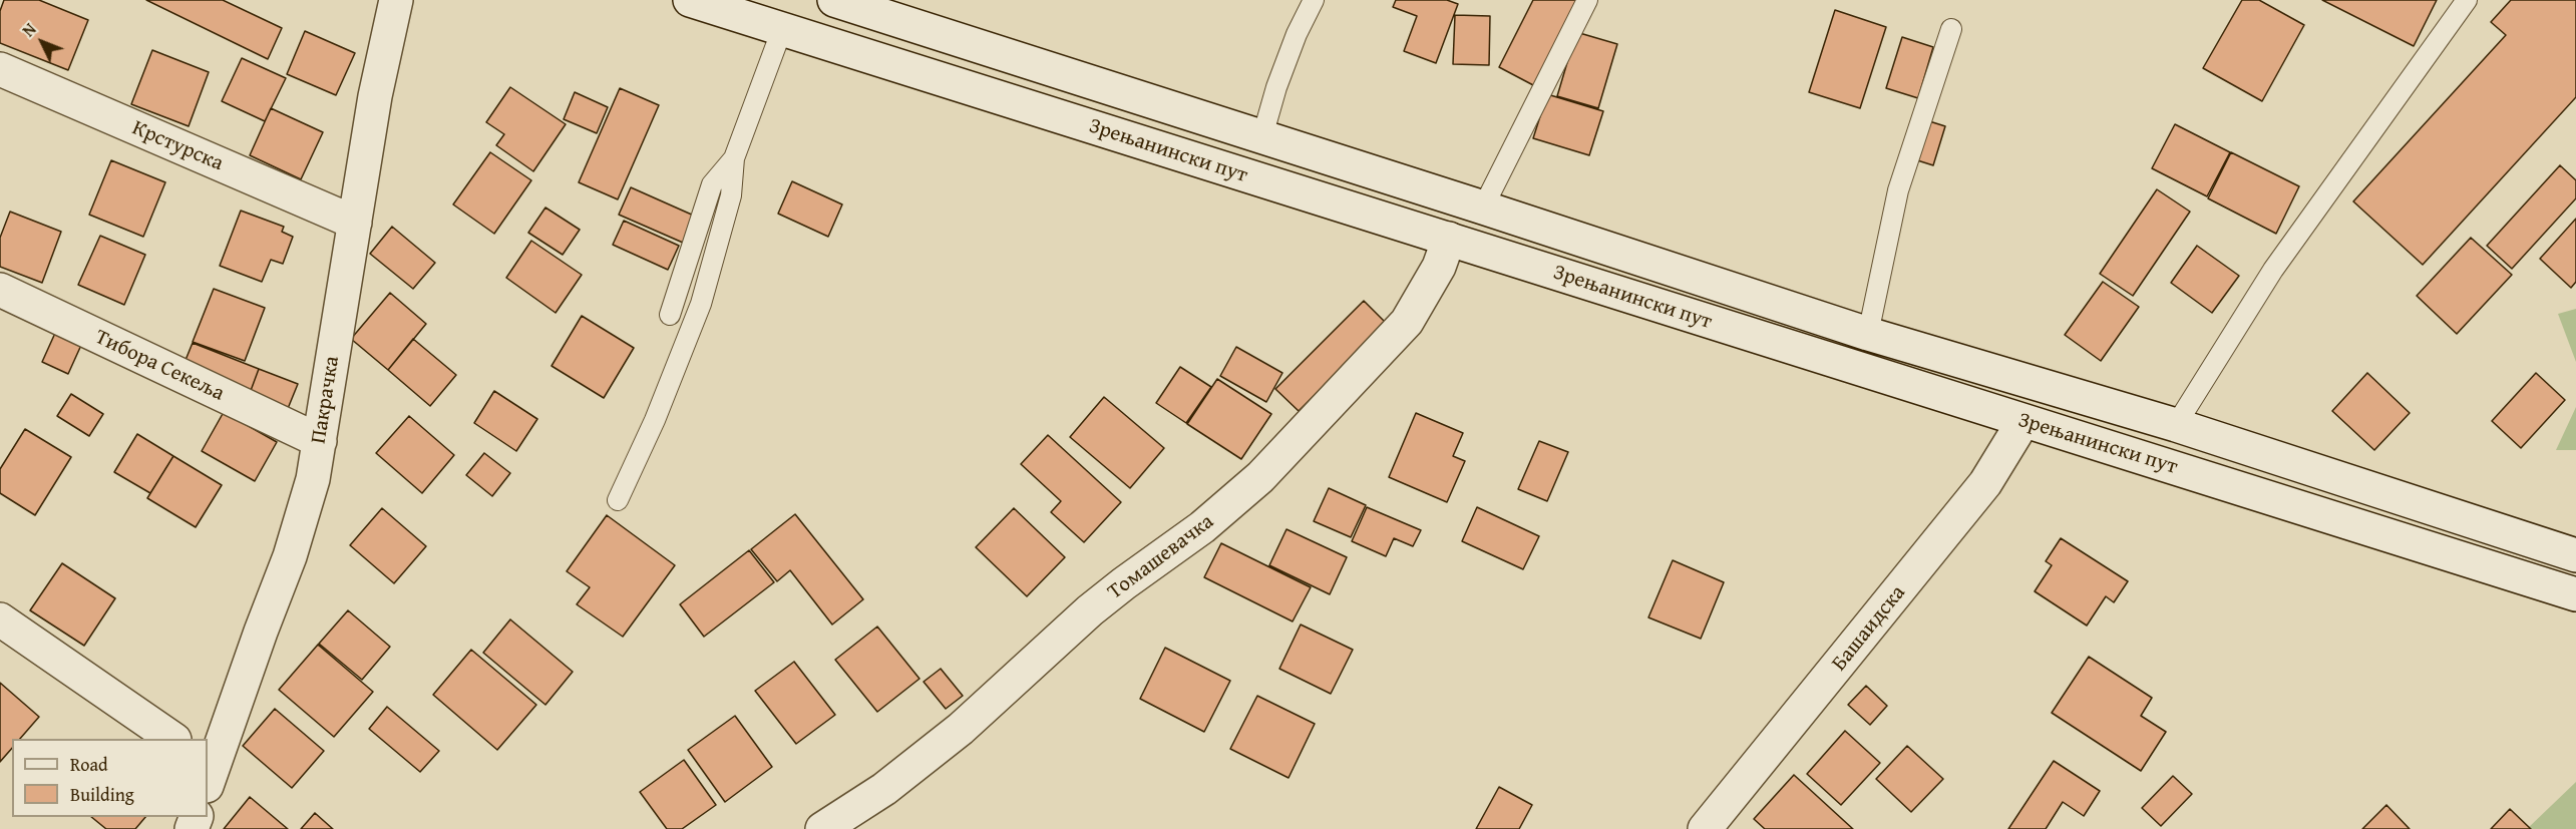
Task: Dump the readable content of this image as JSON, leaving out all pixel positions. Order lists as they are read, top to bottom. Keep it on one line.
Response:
{"streets":{"main road":["Крстурска","Зрењанински пут","Тибора Секеља","Пакрачка","Томашевачка","Башаидска"]},"crossings":[["Крстурска","Пакрачка"],["Зрењанински пут","Томашевачка"],["Зрењанински пут","Башаидска"],["Тибора Секеља","Пакрачка"]],"legend":["Road","Building"],"north":"top left"}
